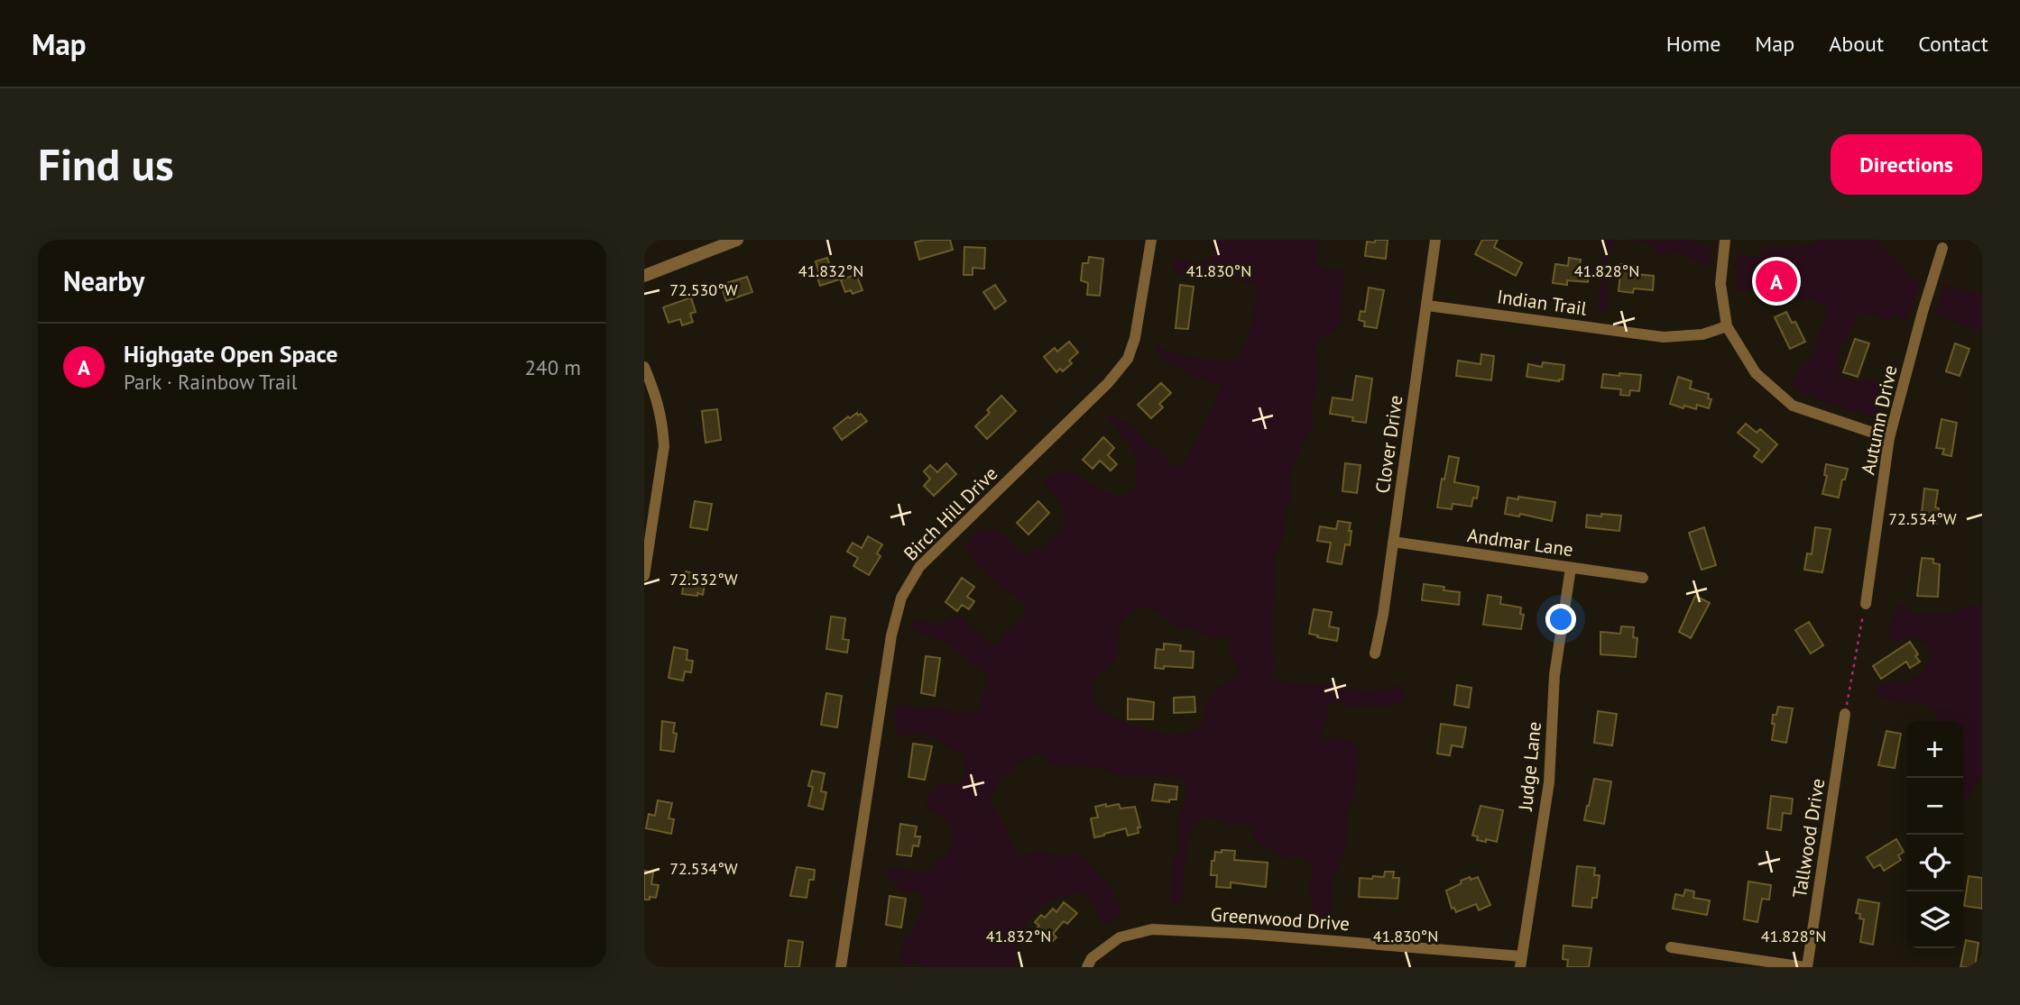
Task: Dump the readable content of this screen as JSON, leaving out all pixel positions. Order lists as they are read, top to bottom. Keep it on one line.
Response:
{"streets":{"street":["Indian Trail","Autumn Drive","Clover Drive","Birch Hill Drive","Andmar Lane","Judge Lane","Tallwood Drive","Greenwood Drive"]},"crossings":[["Indian Trail","Clover Drive"],["Clover Drive","Andmar Lane"],["Andmar Lane","Judge Lane"],["Judge Lane","Greenwood Drive"]],"page":{"header":"Map","nav":["Home","Map","About","Contact"],"buttons":"Directions","title":"Find us","heading":"Nearby","pins":"A","list":[{"mark":"A","name":"Highgate Open Space","note":"Park · Rainbow Trail","value":"240 m"}],"map_buttons":["+","−"]},"coordinates":["41.832°N","41.830°N","41.828°N","72.530°W","72.534°W","72.532°W"]}
